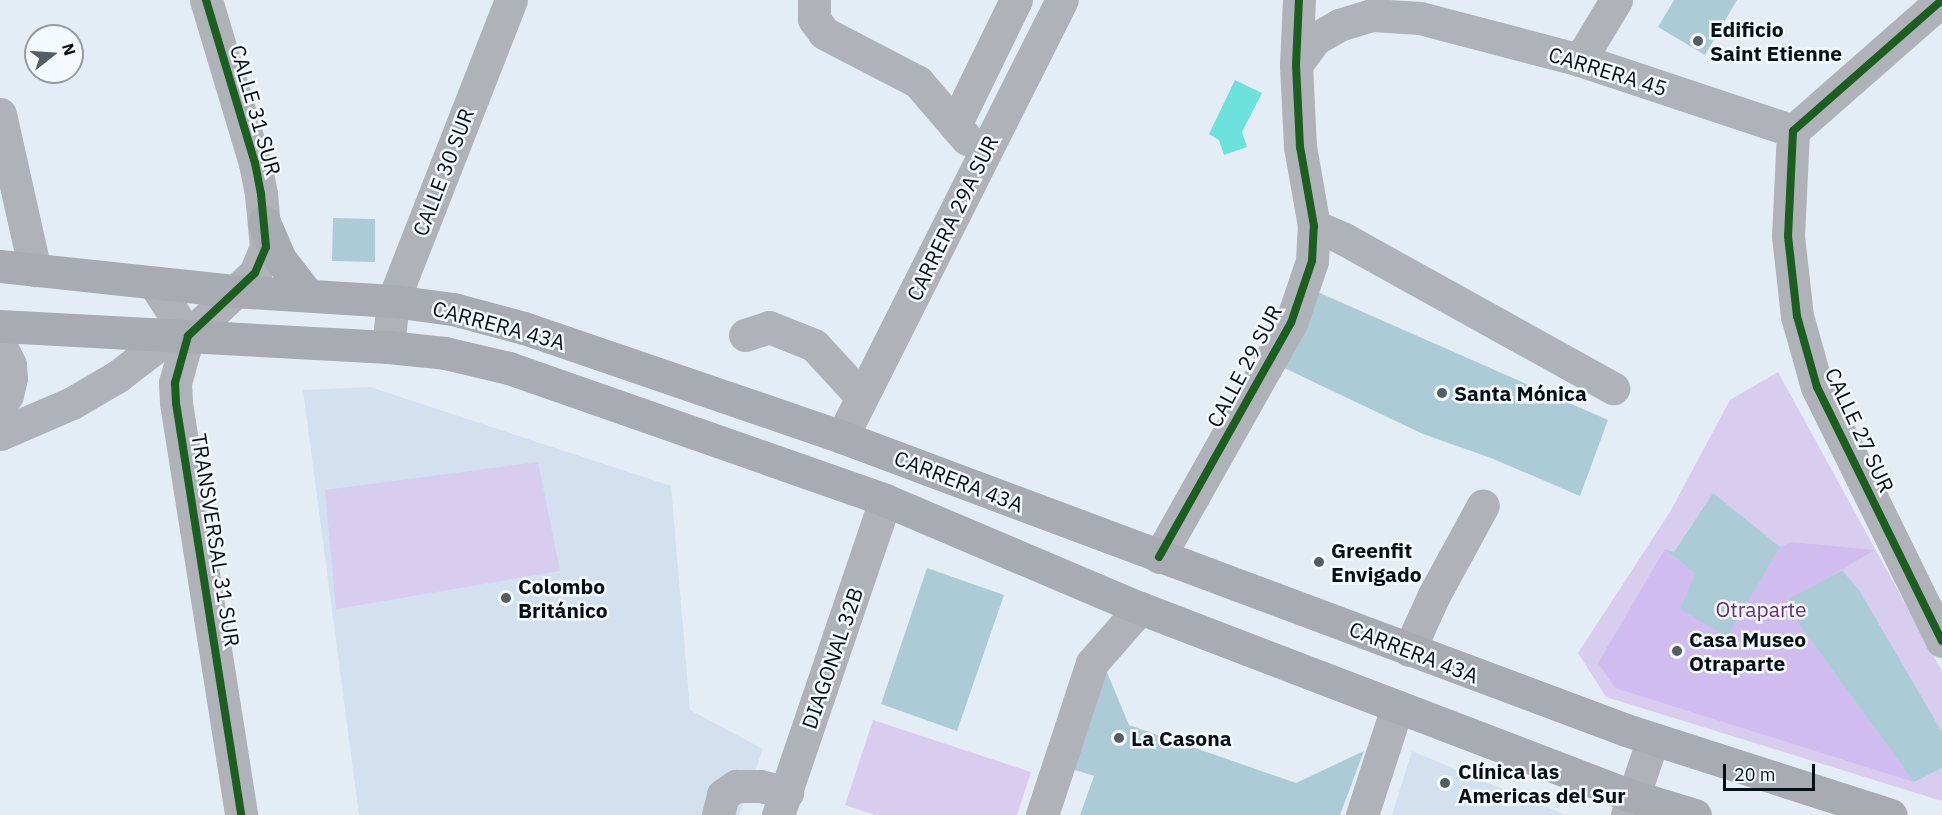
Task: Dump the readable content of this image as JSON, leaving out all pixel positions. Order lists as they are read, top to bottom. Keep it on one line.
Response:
{"streets":{"main road":["CARRERA 43A"],"street":["CARRERA 45","CALLE 31 SUR","CALLE 30 SUR","CARRERA 29A SUR","CALLE 29 SUR","CALLE 27 SUR","TRANSVERSAL 31 SUR","DIAGONAL 32B"]},"crossings":[["CARRERA 45","CALLE 29 SUR"],["CARRERA 45","CALLE 27 SUR"],["CALLE 31 SUR","CARRERA 43A"],["CALLE 30 SUR","CARRERA 43A"],["CARRERA 29A SUR","CARRERA 43A"],["CARRERA 43A","CALLE 29 SUR"],["CARRERA 43A","TRANSVERSAL 31 SUR"],["CARRERA 43A","DIAGONAL 32B"]],"parks":["Otraparte"],"places":["Edificio Saint Etienne","Santa Mónica","Greenfit Envigado","Colombo Británico","Casa Museo Otraparte","La Casona","Clínica las Americas del Sur"],"scale_bar":"20 m","north":"right"}
